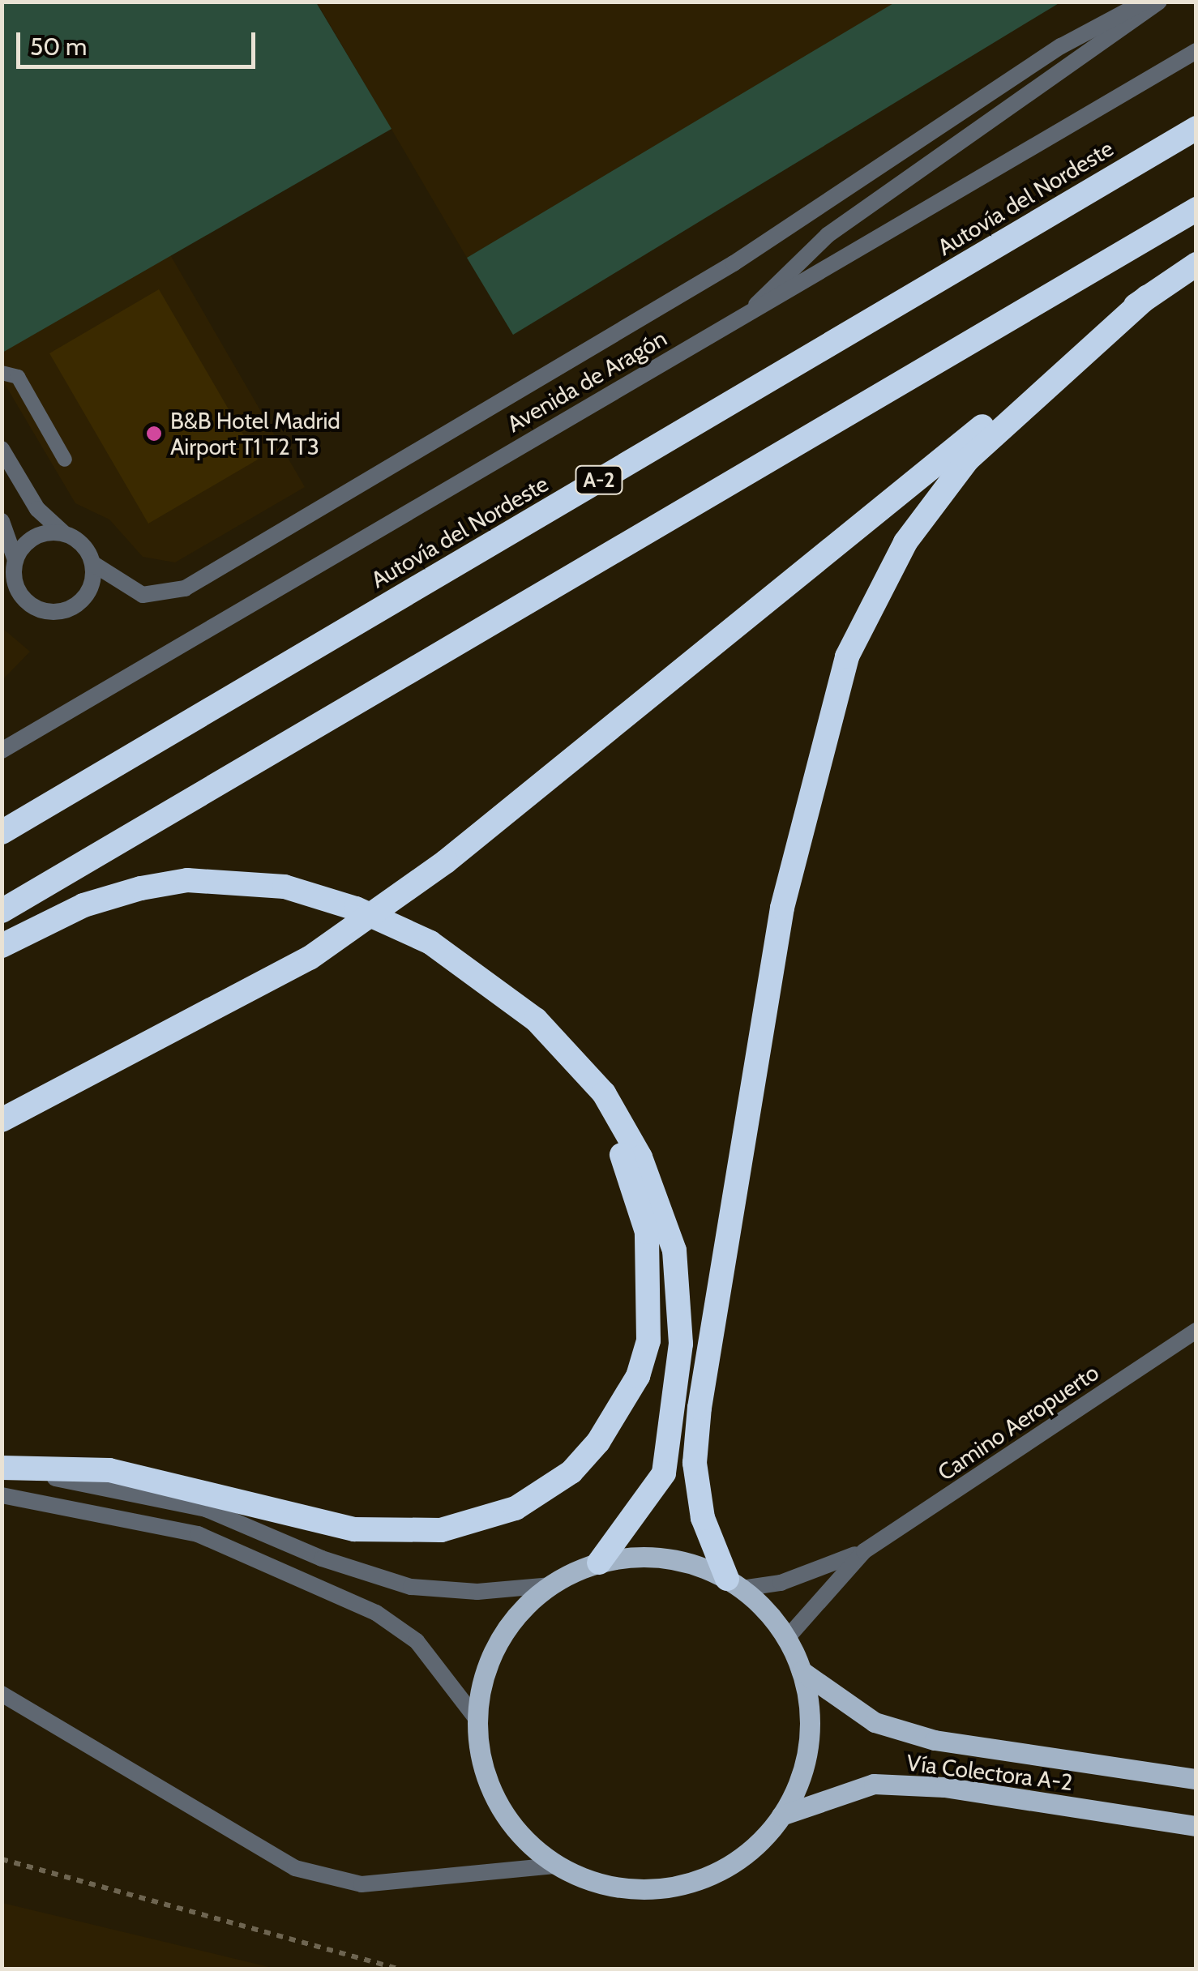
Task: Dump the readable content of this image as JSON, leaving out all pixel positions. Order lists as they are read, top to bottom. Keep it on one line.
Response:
{"streets":{"highway":["Autovía del Nordeste","A-2"],"main road":["Vía Colectora A-2"],"street":["Avenida de Aragón","Camino Aeropuerto"]},"places":["B&B Hotel Madrid Airport T1 T2 T3"],"scale_bar":"50 m"}
